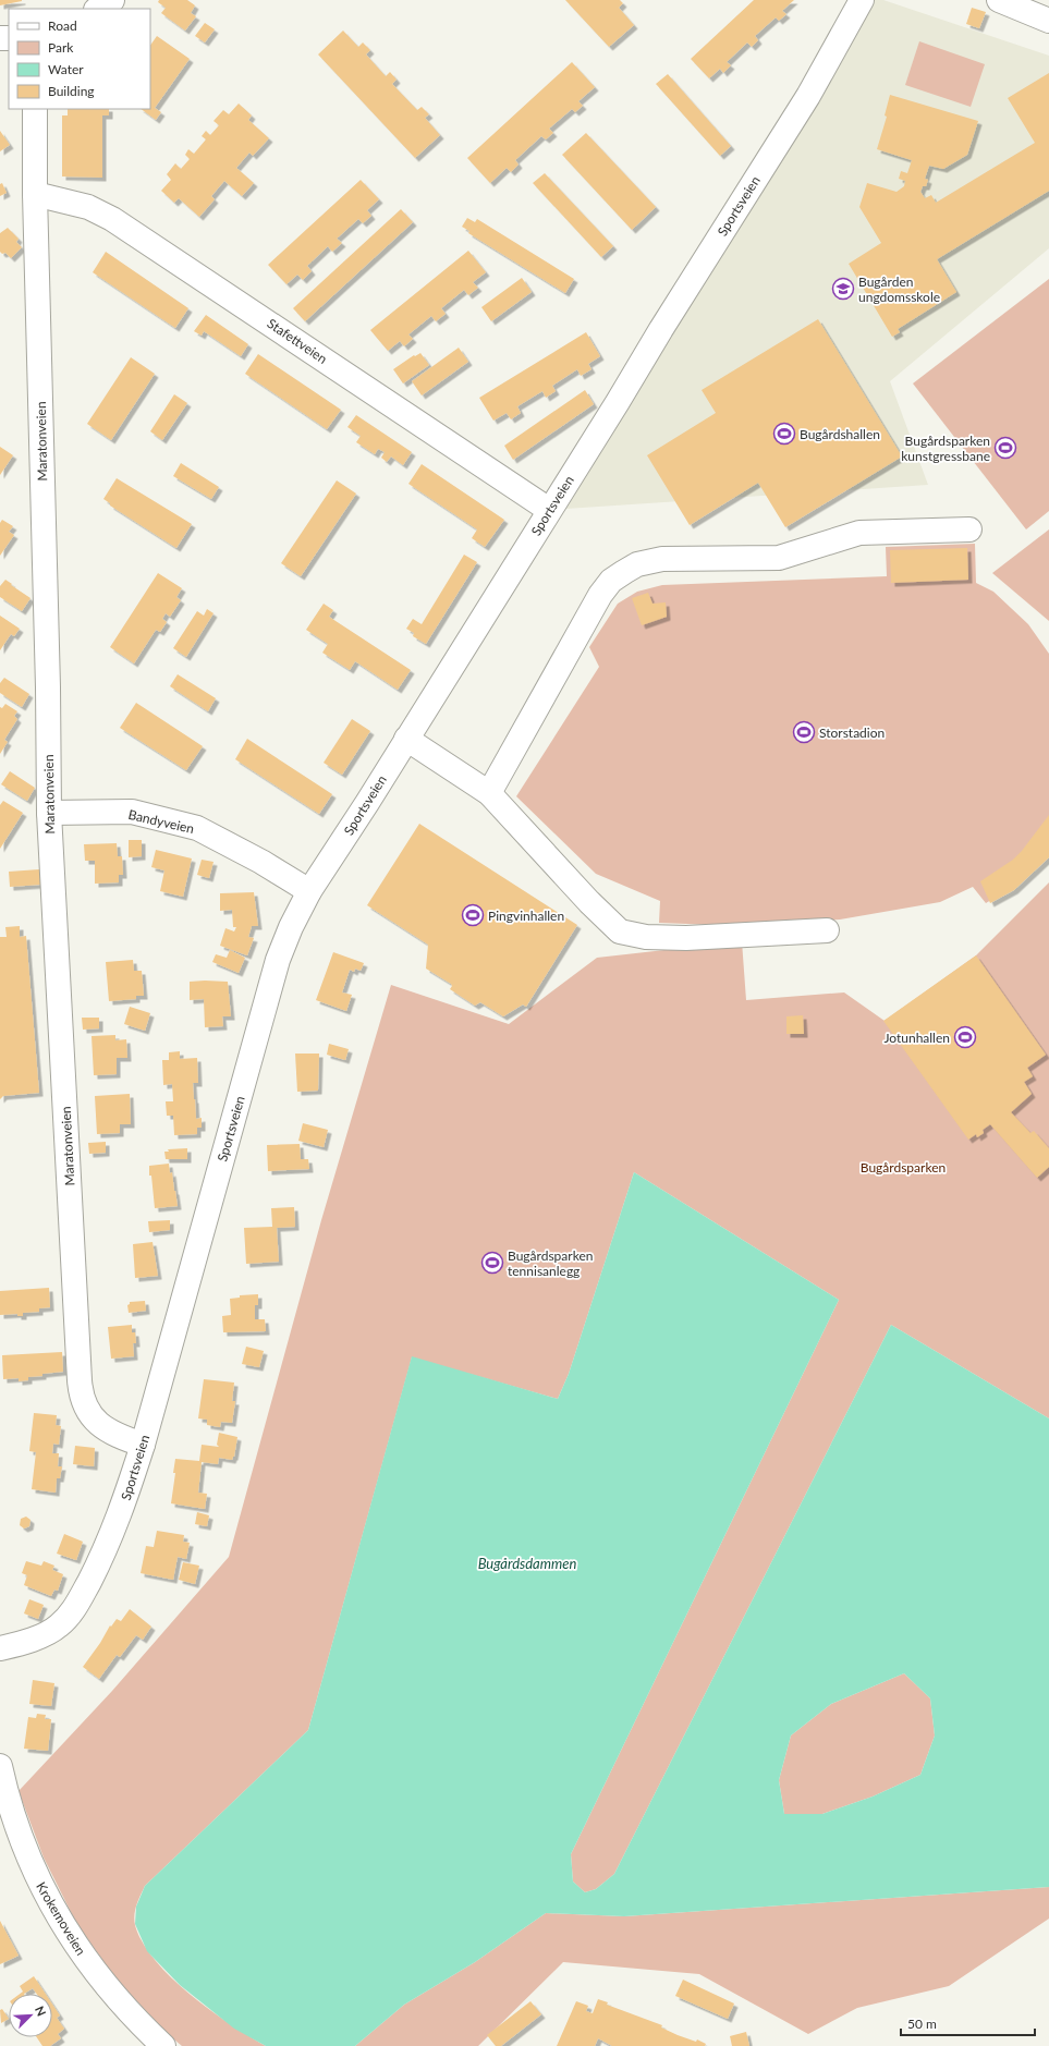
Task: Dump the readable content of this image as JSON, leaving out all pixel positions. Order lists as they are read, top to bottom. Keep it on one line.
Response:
{"streets":{"street":["Sportsveien","Stafettveien","Maratonveien","Bandyveien","Krokemoveien"]},"crossings":[["Sportsveien","Stafettveien"],["Sportsveien","Maratonveien"],["Sportsveien","Bandyveien"],["Stafettveien","Maratonveien"],["Maratonveien","Bandyveien"]],"water":["Bugårdsdammen"],"parks":["Bugårdsparken"],"places":{"school or university":["Bugården ungdomsskole"],"sports":["Bugårdshallen","Bugårdsparken kunstgressbane","Storstadion","Pingvinhallen","Jotunhallen","Bugårdsparken tennisanlegg"]},"legend":["Road","Park","Water","Building"],"scale_bar":"50 m","north":"top right"}
